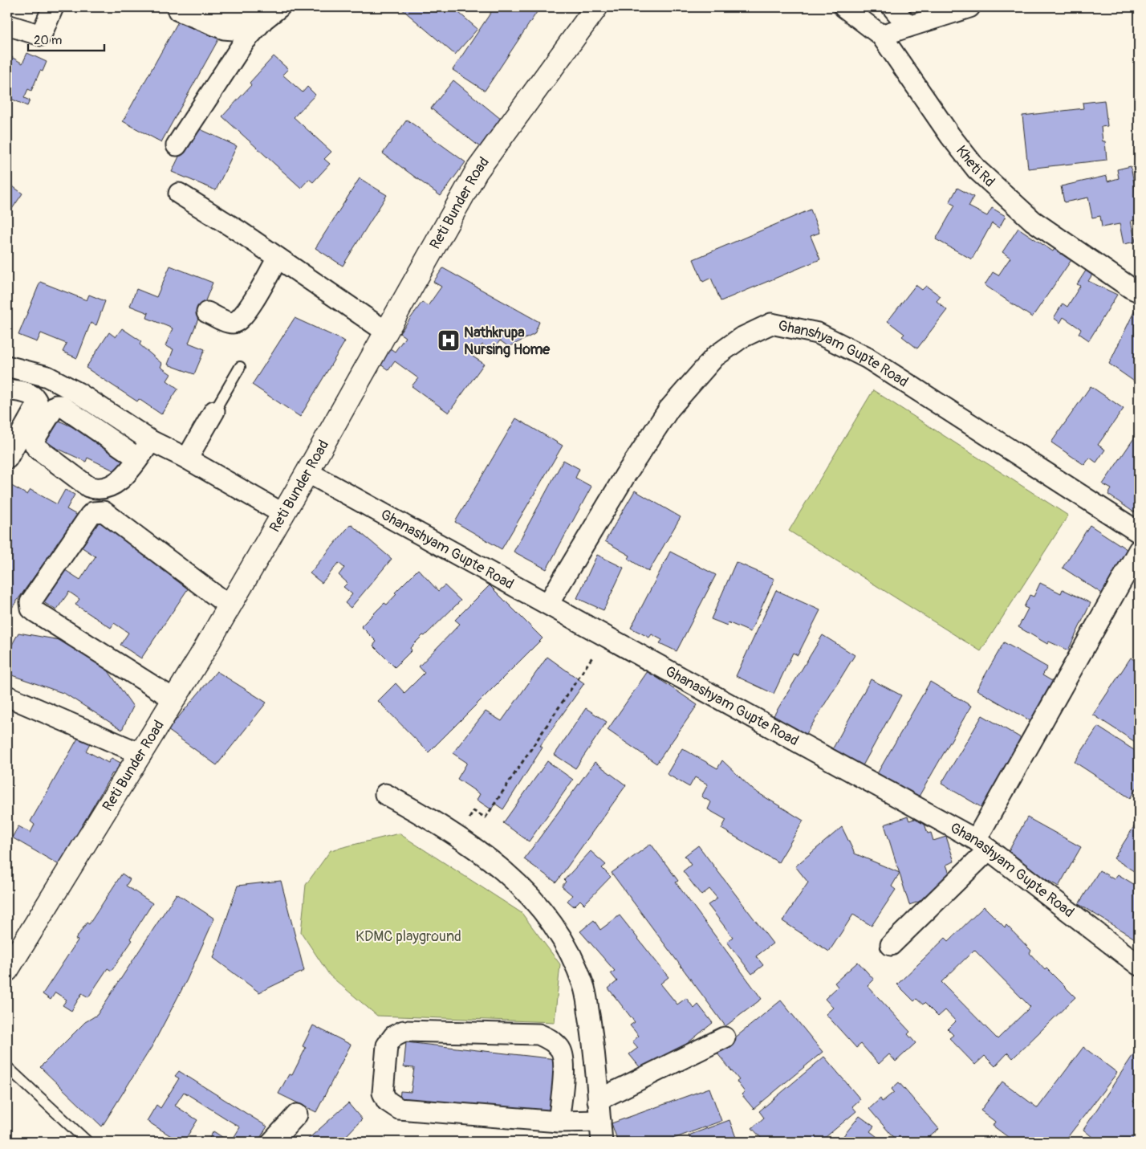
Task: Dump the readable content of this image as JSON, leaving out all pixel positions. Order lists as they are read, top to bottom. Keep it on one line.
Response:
{"streets":{"street":["Kheti Rd","Reti Bunder Road","Ghanshyam Gupte Road","Ghanashyam Gupte Road"]},"crossings":[["Reti Bunder Road","Ghanashyam Gupte Road"],["Ghanshyam Gupte Road","Ghanashyam Gupte Road"]],"parks":["KDMC playground"],"places":{"hospital":["Nathkrupa Nursing Home"]},"scale_bar":"20 m"}
